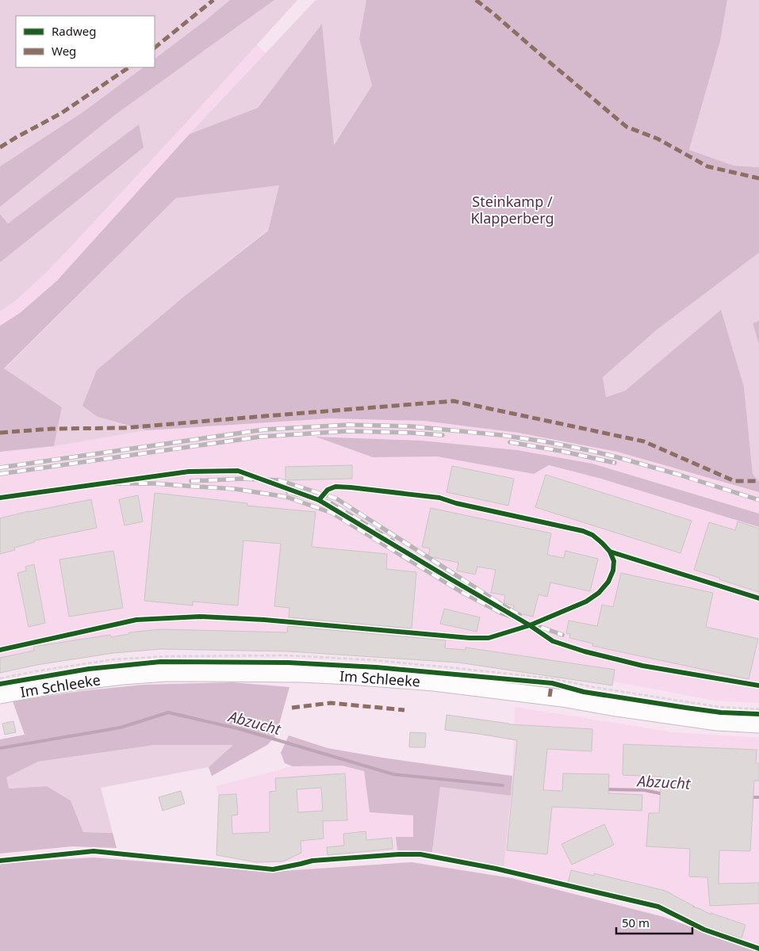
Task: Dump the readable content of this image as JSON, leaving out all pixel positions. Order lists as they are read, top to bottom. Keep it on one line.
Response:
{"streets":{"main road":["Im Schleeke"]},"water":["Abzucht"],"parks":["Steinkamp / Klapperberg"],"legend":["Radweg","Weg"],"scale_bar":"50 m"}
